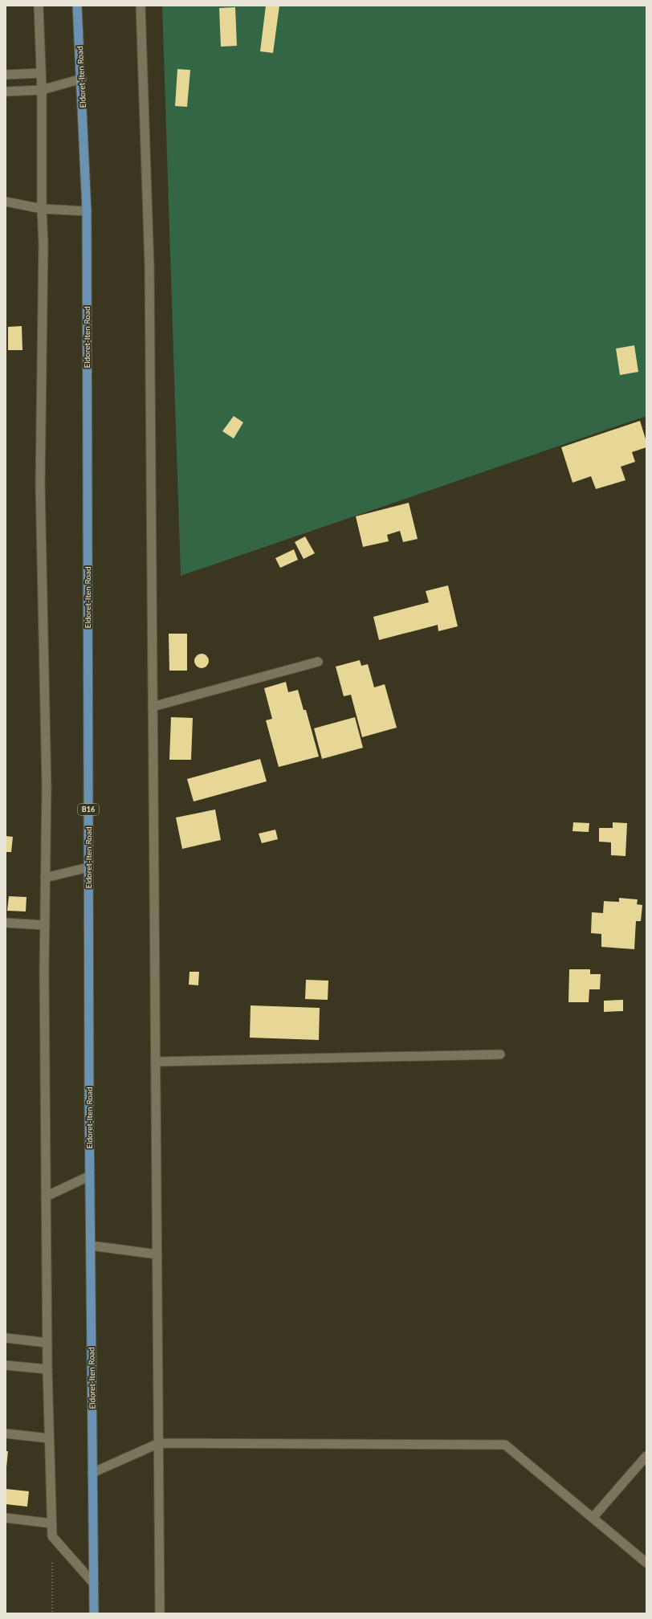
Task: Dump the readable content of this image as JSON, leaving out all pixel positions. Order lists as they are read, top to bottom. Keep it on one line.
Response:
{"streets":{"main road":["Eldoret-Iten Road","B16"]}}
